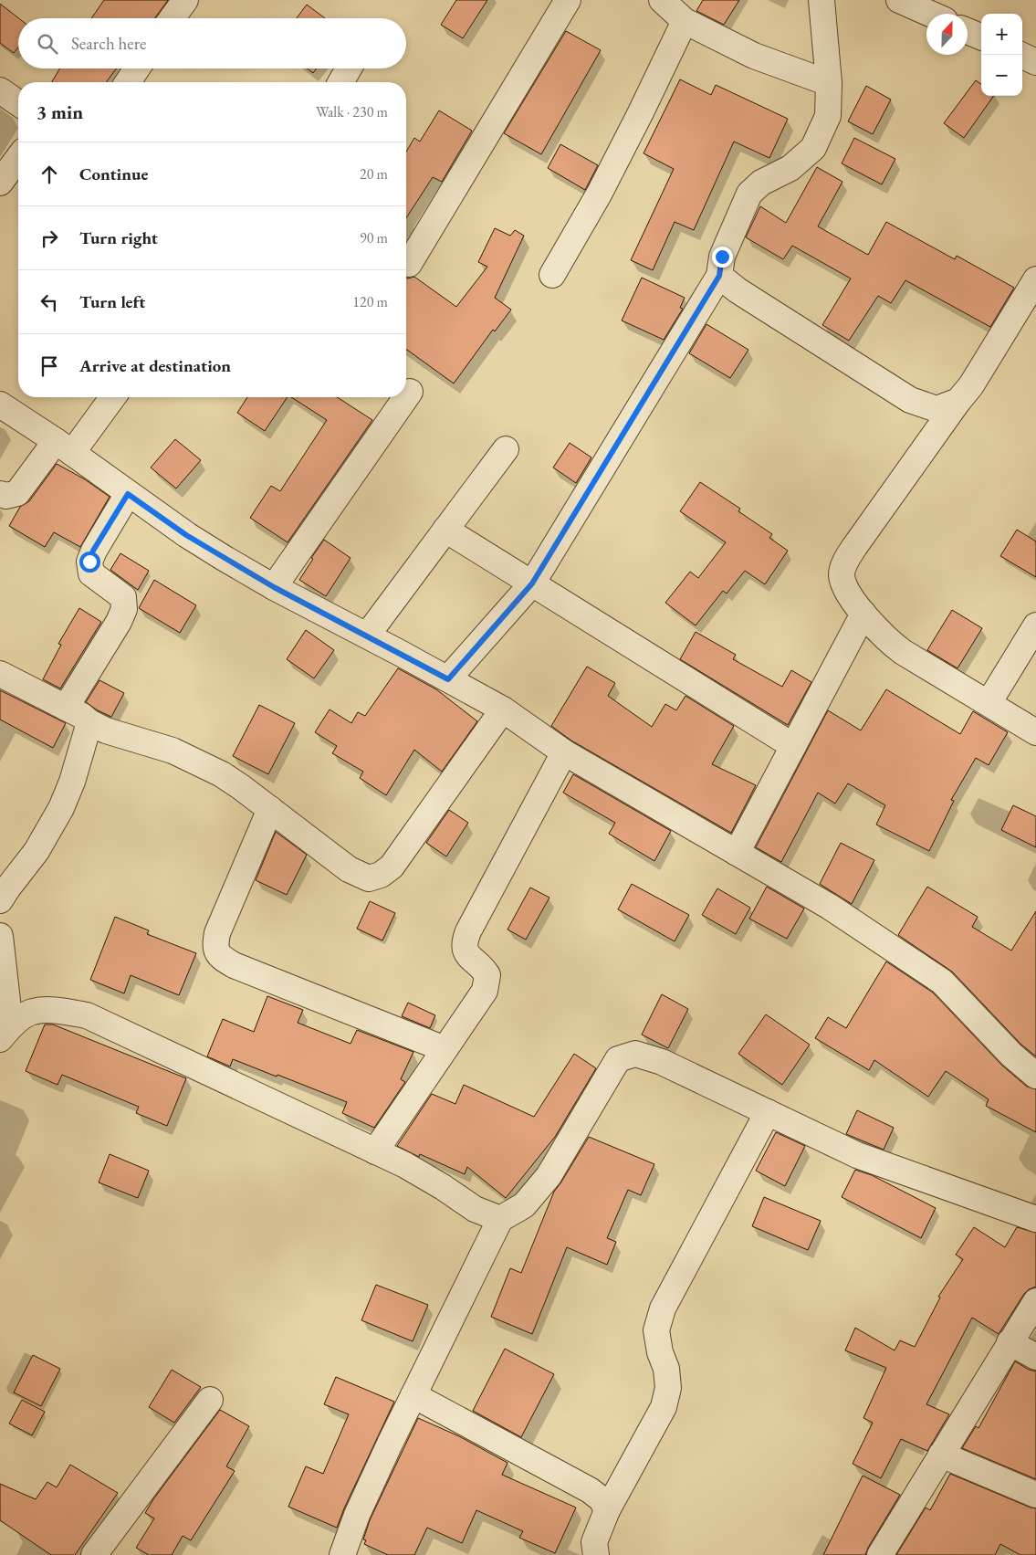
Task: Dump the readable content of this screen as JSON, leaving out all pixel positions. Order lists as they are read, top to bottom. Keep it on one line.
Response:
{"north":"top","page":{"map_buttons":["+","−"],"search":"Search here","heading":["3 min","Walk · 230 m"],"list":[["Continue","20 m"],["Turn right","90 m"],["Turn left","120 m"],"Arrive at destination"]}}
